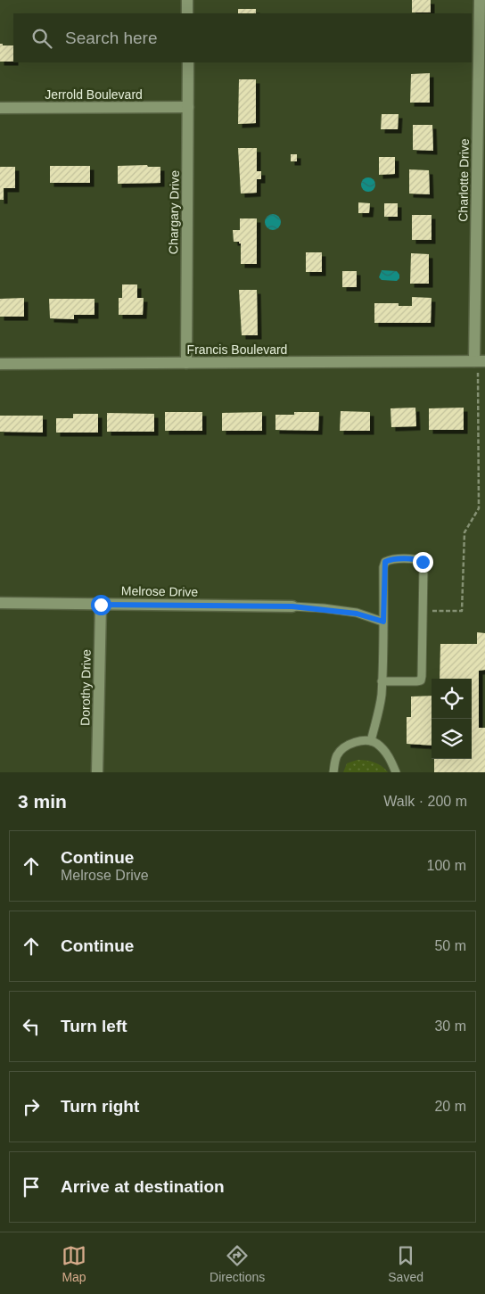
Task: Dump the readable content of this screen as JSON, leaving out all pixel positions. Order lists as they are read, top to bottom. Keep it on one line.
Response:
{"streets":{"street":["Jerrold Boulevard","Charlotte Drive","Chargary Drive","Francis Boulevard","Melrose Drive","Dorothy Drive"]},"crossings":[["Jerrold Boulevard","Chargary Drive"],["Charlotte Drive","Francis Boulevard"],["Chargary Drive","Francis Boulevard"],["Melrose Drive","Dorothy Drive"]],"page":{"search":"Search here","heading":["3 min","Walk · 200 m"],"list":[["Continue","Melrose Drive","100 m"],["Continue","50 m"],["Turn left","30 m"],["Turn right","20 m"],"Arrive at destination"],"nav":["Map","Directions","Saved"]}}
